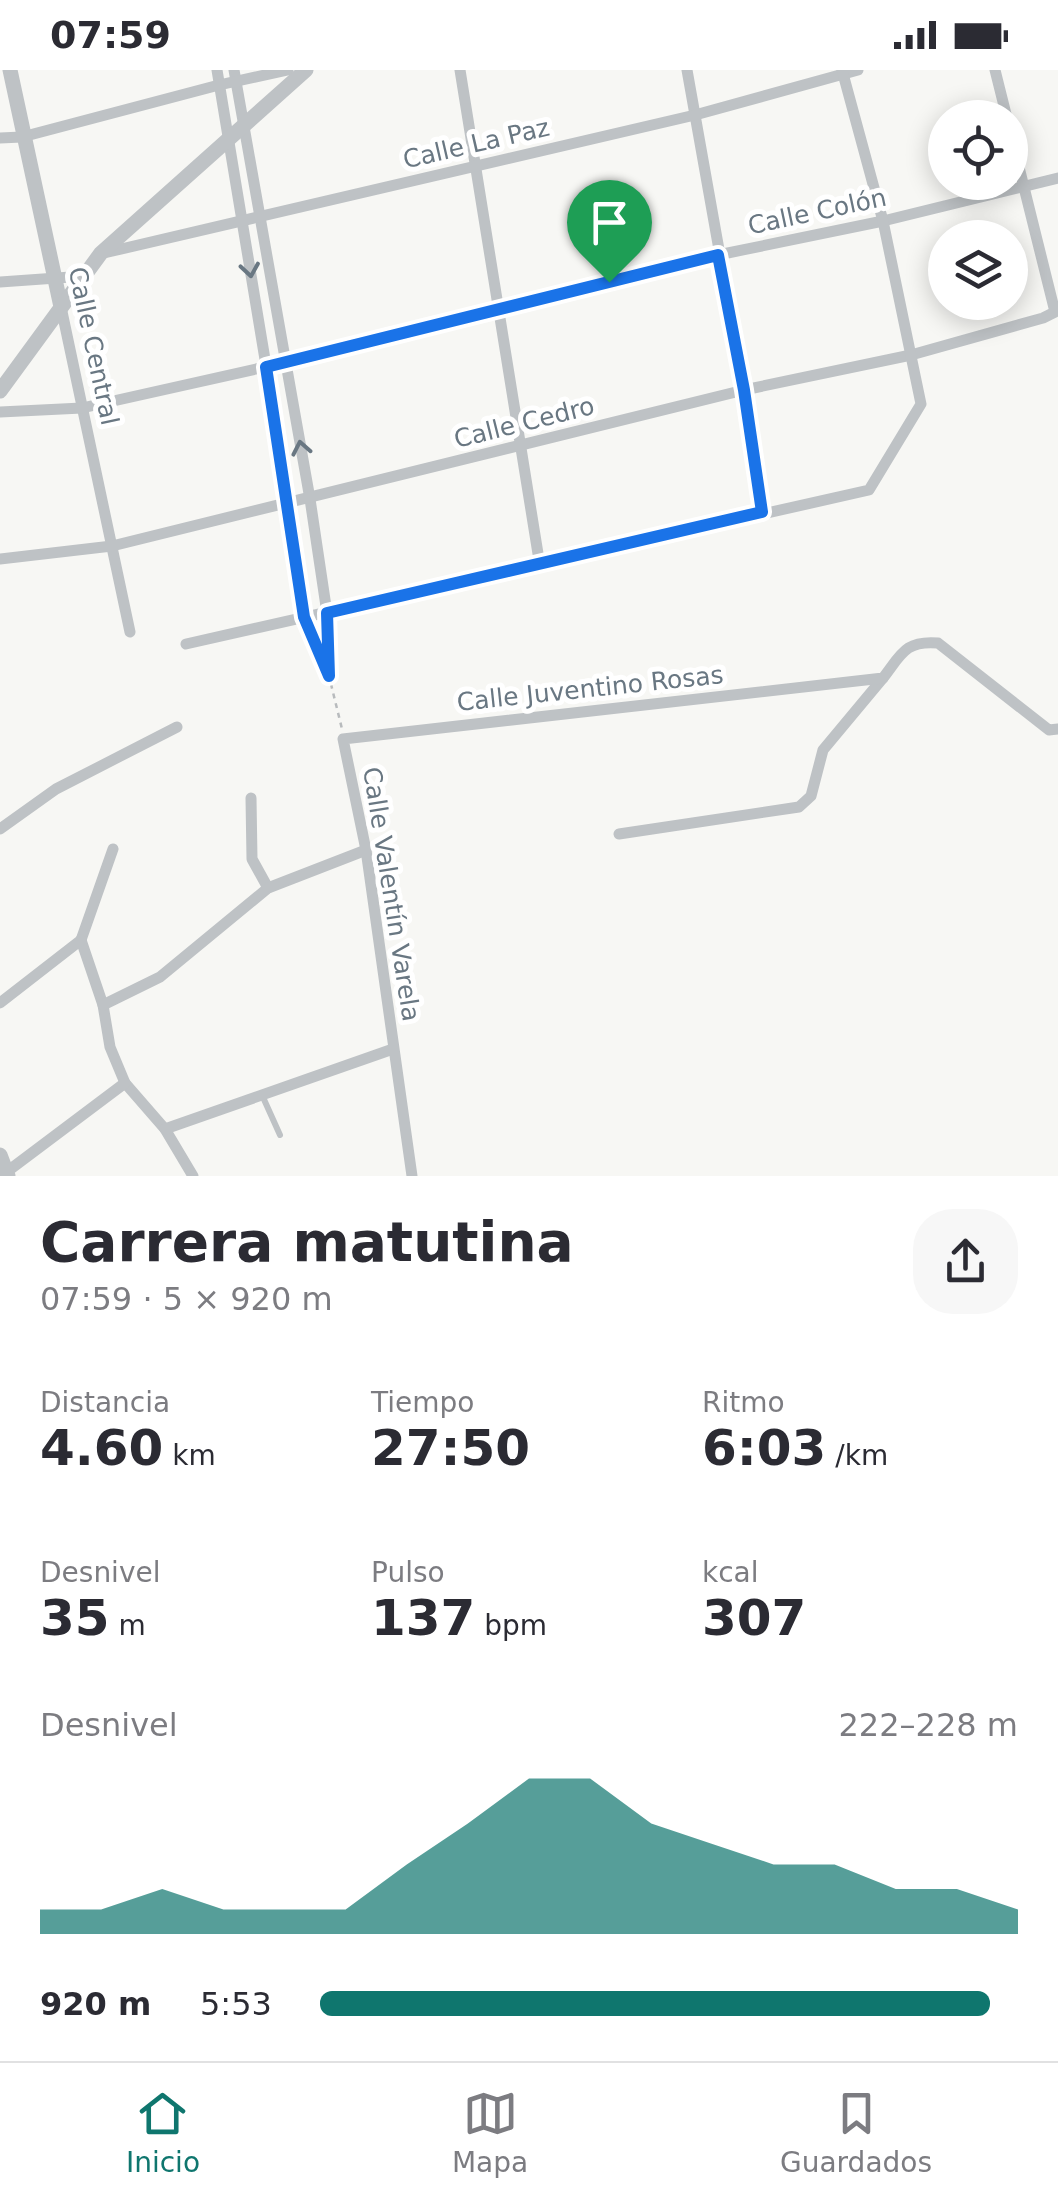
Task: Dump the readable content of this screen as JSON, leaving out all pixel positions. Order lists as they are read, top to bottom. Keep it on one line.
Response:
{"streets":{"street":["Calle La Paz","Calle Colón","Calle Central","Calle Cedro","Calle Juventino Rosas","Calle Valentín Varela"]},"crossings":[["Calle Colón","Calle Central"],["Calle Central","Calle Cedro"],["Calle Juventino Rosas","Calle Valentín Varela"]],"page":{"status":"07:59","heading":["Carrera matutina","07:59 · 5 × 920 m"],"stats":[["Distancia","4.60 km"],["Tiempo","27:50"],["Ritmo","6:03 /km"],["Desnivel","35 m"],["Pulso","137 bpm"],["kcal","307"]],"chart":["Desnivel","222–228 m"],"list":[{"name":"920 m","note":"5:53"}],"tabs":["Inicio","Mapa","Guardados"]}}
